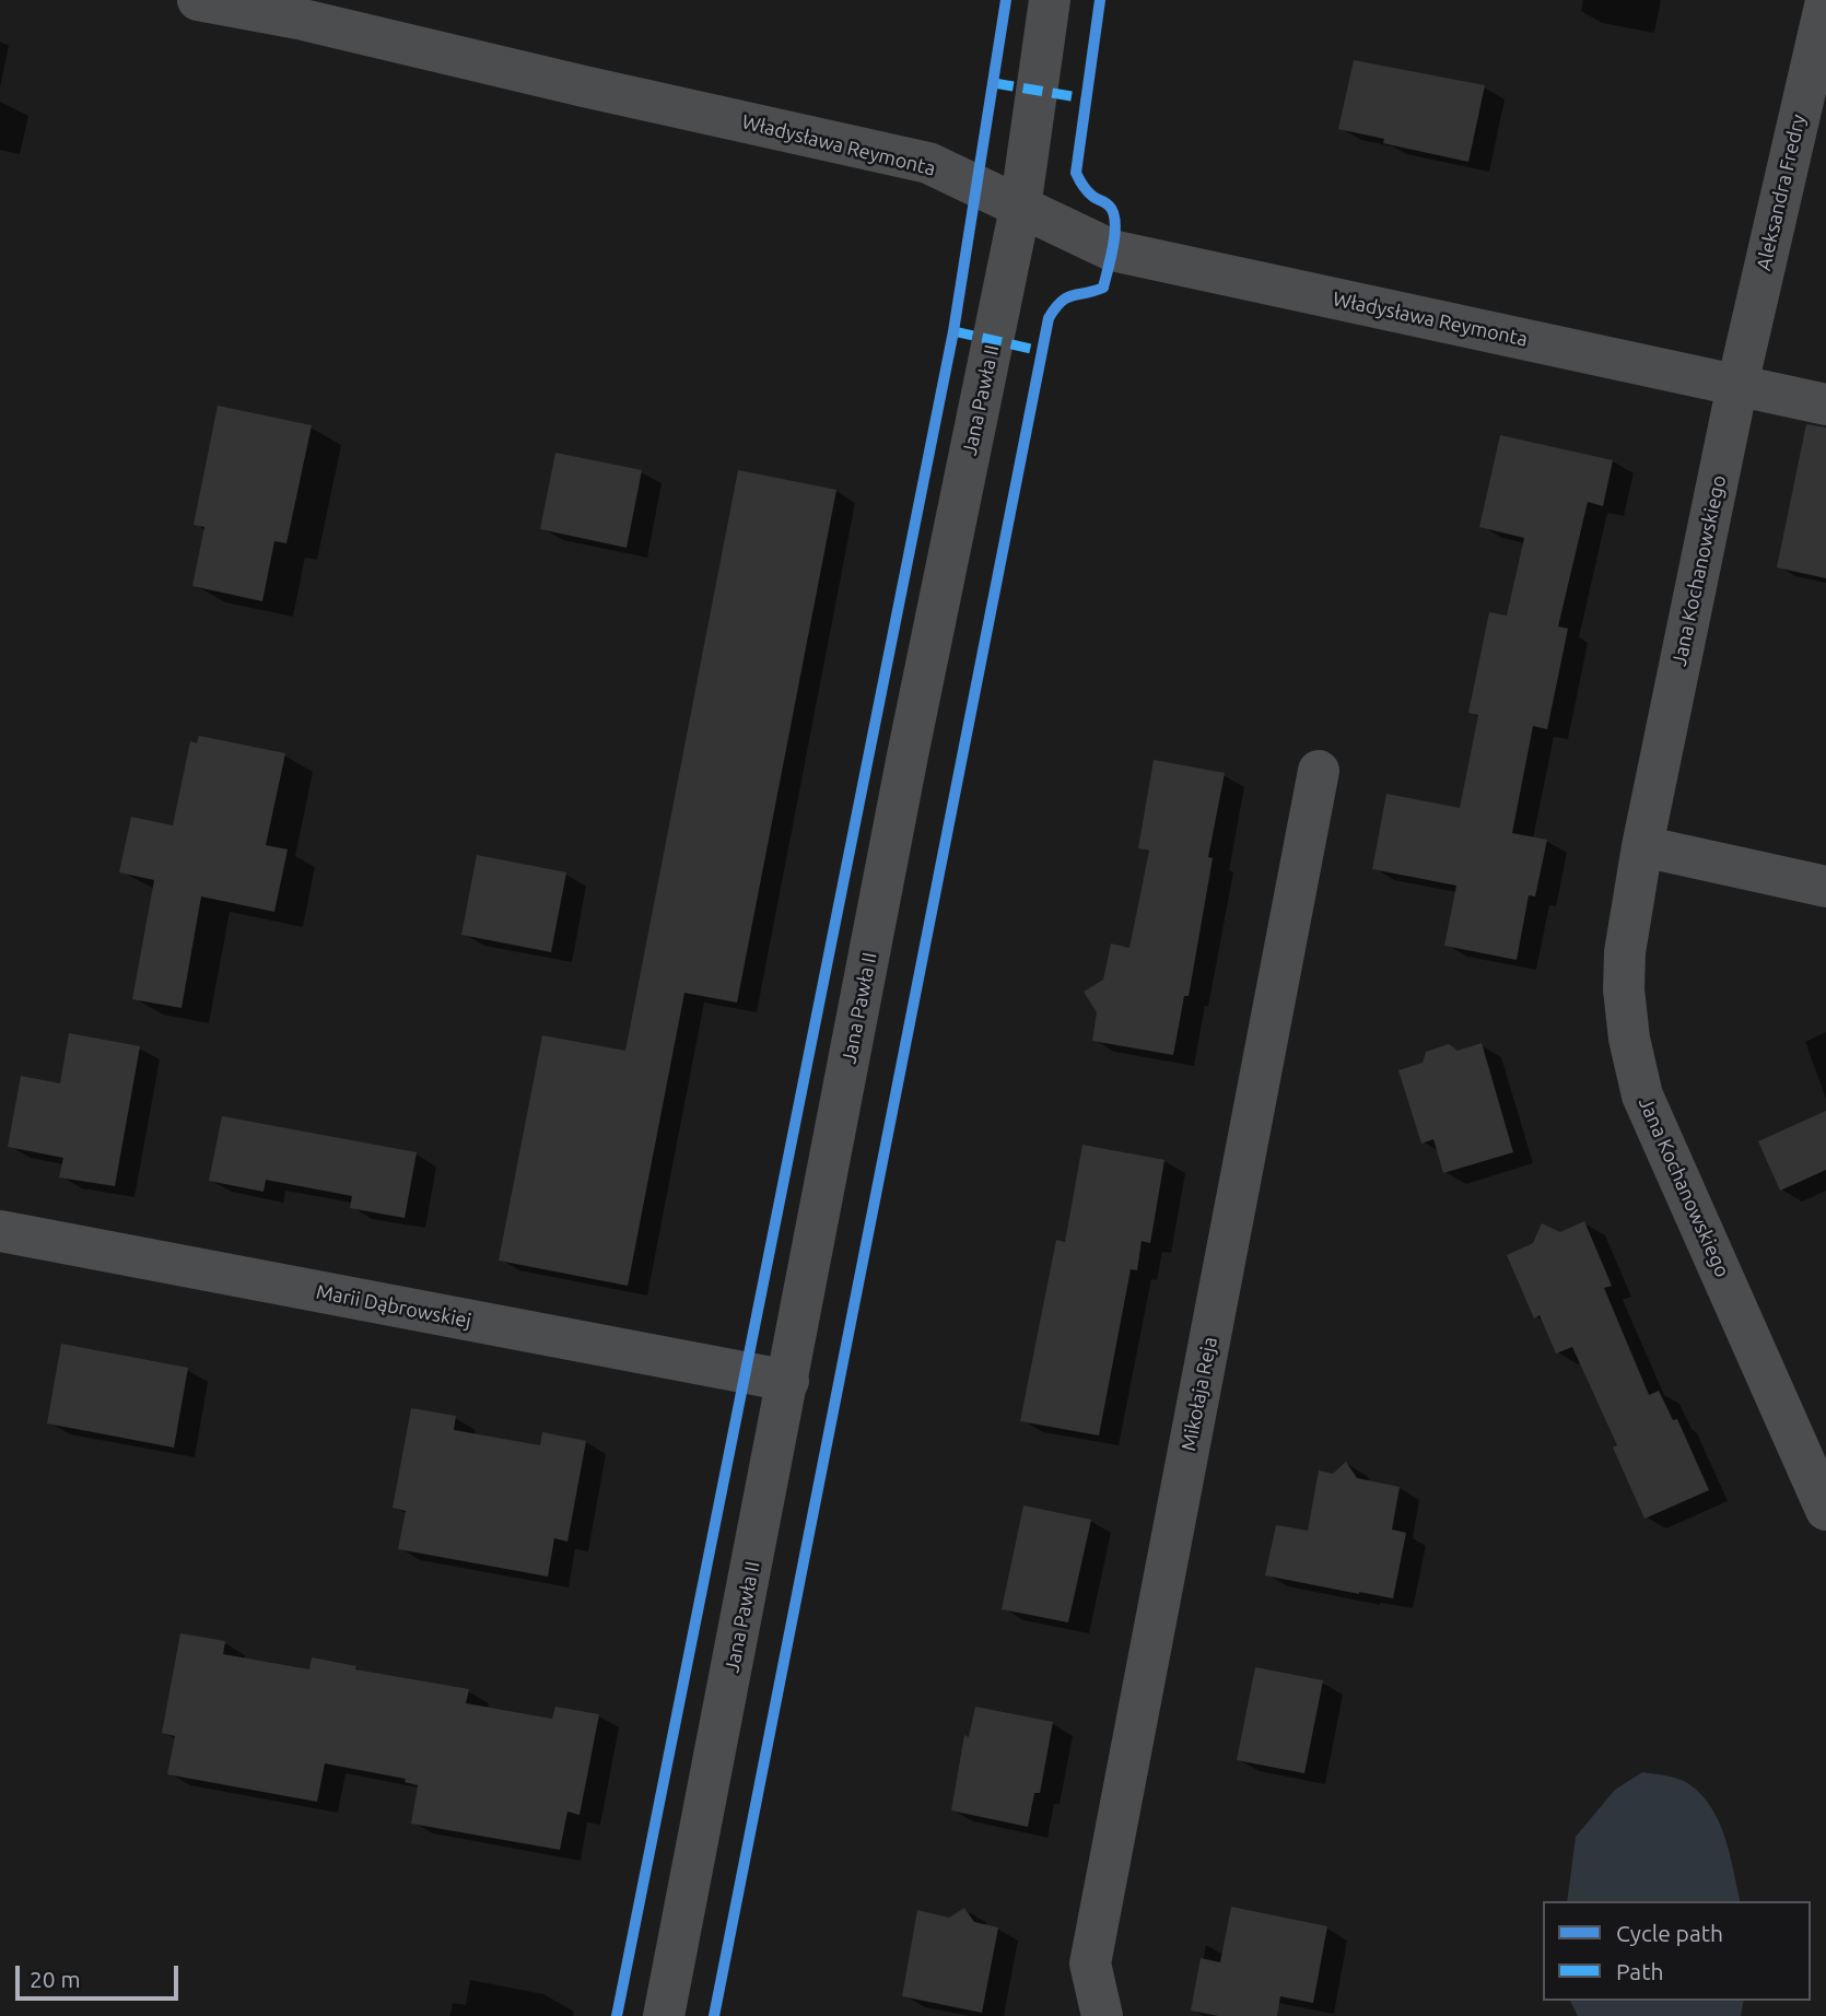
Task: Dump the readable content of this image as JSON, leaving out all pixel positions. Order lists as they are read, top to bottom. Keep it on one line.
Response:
{"streets":{"street":["Władysława Reymonta","Aleksandra Fredry","Jana Pawła II","Jana Kochanowskiego","Marii Dąbrowskiej","Mikołaja Reja"]},"crossings":[["Władysława Reymonta","Aleksandra Fredry"],["Władysława Reymonta","Jana Pawła II"],["Władysława Reymonta","Jana Kochanowskiego"],["Aleksandra Fredry","Jana Kochanowskiego"],["Jana Pawła II","Marii Dąbrowskiej"]],"legend":["Cycle path","Path"],"scale_bar":"20 m"}
